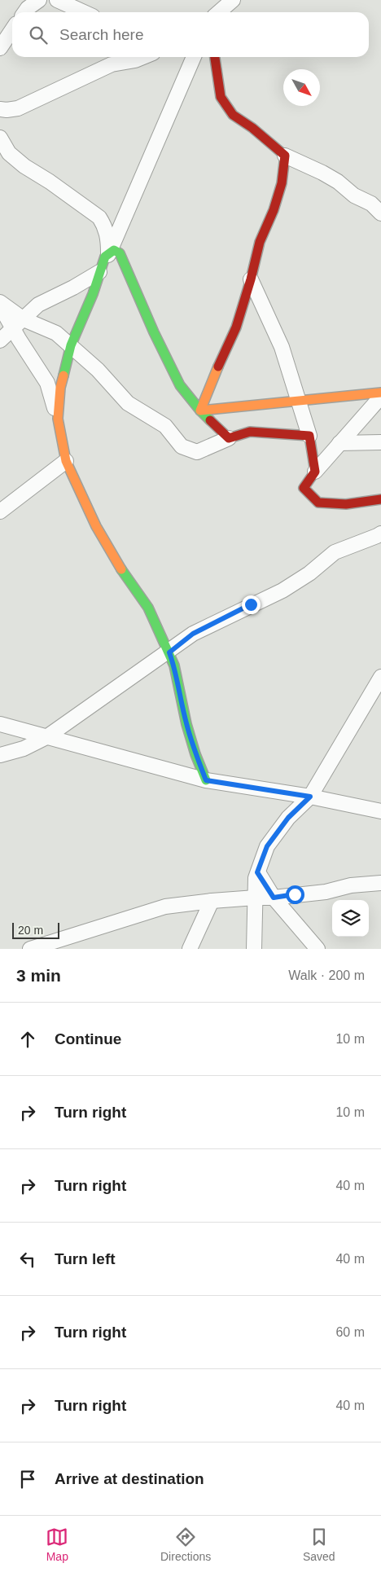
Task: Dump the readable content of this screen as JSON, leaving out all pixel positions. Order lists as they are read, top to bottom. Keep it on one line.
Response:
{"scale_bar":"20 m","north":"bottom right","page":{"search":"Search here","scale":"20 m","heading":["3 min","Walk · 200 m"],"list":[["Continue","10 m"],["Turn right","10 m"],["Turn right","40 m"],["Turn left","40 m"],["Turn right","60 m"],["Turn right","40 m"],"Arrive at destination"],"nav":["Map","Directions","Saved"]}}
